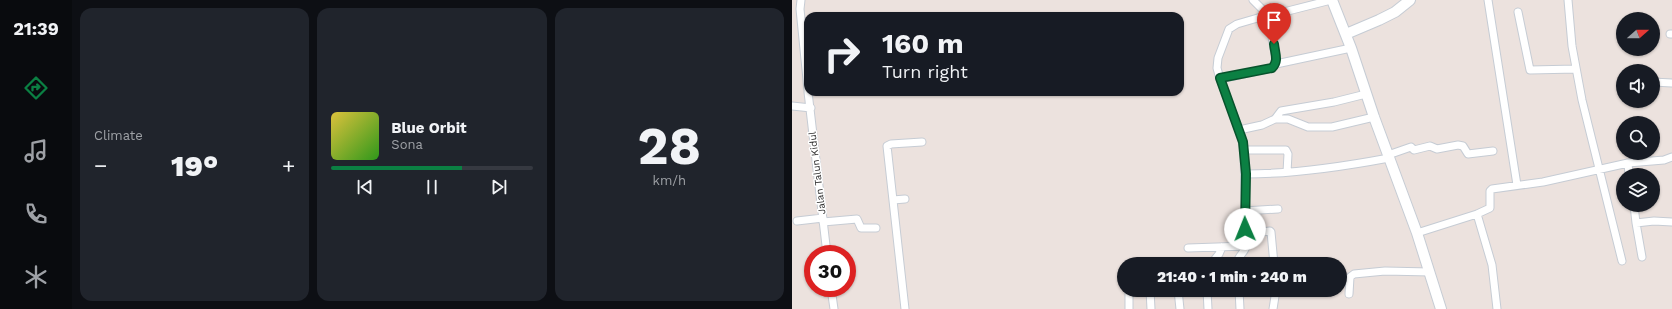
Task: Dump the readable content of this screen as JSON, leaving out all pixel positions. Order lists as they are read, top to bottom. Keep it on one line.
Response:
{"streets":{"street":["Jalan Talun Kidul"]},"north":"right","page":{"tabs":"21:39","tile":["Climate",["28","km/h"]],"turn":["160 m","Turn right"],"song":["Blue Orbit","Sona"],"heat":["−","19°","+"],"limit":"30","trip":"21:40 · 1 min · 240 m"}}
